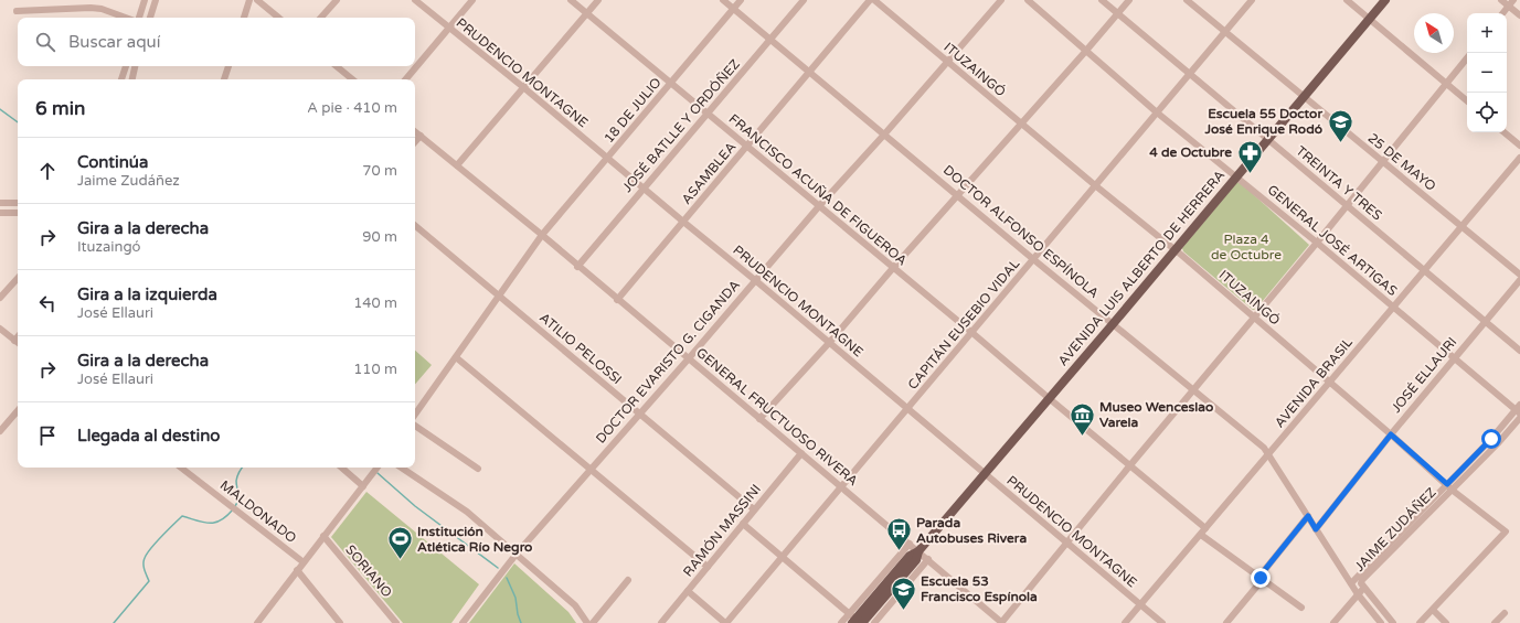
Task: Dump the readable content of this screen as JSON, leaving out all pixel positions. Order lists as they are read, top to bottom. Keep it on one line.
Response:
{"streets":{"main road":["AVENIDA LUIS ALBERTO DE HERRERA"],"street":["ITUZAINGÓ","PRUDENCIO MONTAGNE","18 DE JULIO","JOSÉ BATLLE Y ORDÓÑEZ","25 DE MAYO","ASAMBLEA","TREINTA Y TRES","FRANCISCO ACUÑA DE FIGUEROA","DOCTOR ALFONSO ESPÍNOLA","GENERAL JOSÉ ARTIGAS","CAPITÁN EUSEBIO VIDAL","ATILIO PELOSSI","DOCTOR EVARISTO G. CIGANDA","JOSÉ ELLAURI","AVENIDA BRASIL","GENERAL FRUCTUOSO RIVERA","MALDONADO","JAIME ZUDÁÑEZ","RAMÓN MASSINI","SORIANO"]},"crossings":[["ITUZAINGÓ","AVENIDA LUIS ALBERTO DE HERRERA"],["ITUZAINGÓ","CAPITÁN EUSEBIO VIDAL"],["ITUZAINGÓ","DOCTOR EVARISTO G. CIGANDA"],["ITUZAINGÓ","JOSÉ ELLAURI"],["ITUZAINGÓ","AVENIDA BRASIL"],["ITUZAINGÓ","JAIME ZUDÁÑEZ"],["PRUDENCIO MONTAGNE","18 DE JULIO"],["PRUDENCIO MONTAGNE","JOSÉ BATLLE Y ORDÓÑEZ"],["PRUDENCIO MONTAGNE","ASAMBLEA"],["PRUDENCIO MONTAGNE","AVENIDA LUIS ALBERTO DE HERRERA"],["PRUDENCIO MONTAGNE","CAPITÁN EUSEBIO VIDAL"],["PRUDENCIO MONTAGNE","DOCTOR EVARISTO G. CIGANDA"],["PRUDENCIO MONTAGNE","AVENIDA BRASIL"],["18 DE JULIO","FRANCISCO ACUÑA DE FIGUEROA"],["18 DE JULIO","DOCTOR ALFONSO ESPÍNOLA"],["18 DE JULIO","ATILIO PELOSSI"],["18 DE JULIO","GENERAL FRUCTUOSO RIVERA"],["JOSÉ BATLLE Y ORDÓÑEZ","FRANCISCO ACUÑA DE FIGUEROA"],["JOSÉ BATLLE Y ORDÓÑEZ","DOCTOR ALFONSO ESPÍNOLA"],["JOSÉ BATLLE Y ORDÓÑEZ","GENERAL FRUCTUOSO RIVERA"],["25 DE MAYO","AVENIDA LUIS ALBERTO DE HERRERA"],["25 DE MAYO","CAPITÁN EUSEBIO VIDAL"],["25 DE MAYO","AVENIDA BRASIL"],["ASAMBLEA","FRANCISCO ACUÑA DE FIGUEROA"],["ASAMBLEA","DOCTOR ALFONSO ESPÍNOLA"],["ASAMBLEA","GENERAL FRUCTUOSO RIVERA"],["TREINTA Y TRES","AVENIDA LUIS ALBERTO DE HERRERA"],["TREINTA Y TRES","CAPITÁN EUSEBIO VIDAL"],["TREINTA Y TRES","JOSÉ ELLAURI"],["TREINTA Y TRES","AVENIDA BRASIL"],["FRANCISCO ACUÑA DE FIGUEROA","AVENIDA LUIS ALBERTO DE HERRERA"],["FRANCISCO ACUÑA DE FIGUEROA","CAPITÁN EUSEBIO VIDAL"],["FRANCISCO ACUÑA DE FIGUEROA","DOCTOR EVARISTO G. CIGANDA"],["FRANCISCO ACUÑA DE FIGUEROA","AVENIDA BRASIL"],["DOCTOR ALFONSO ESPÍNOLA","AVENIDA LUIS ALBERTO DE HERRERA"],["DOCTOR ALFONSO ESPÍNOLA","CAPITÁN EUSEBIO VIDAL"],["DOCTOR ALFONSO ESPÍNOLA","DOCTOR EVARISTO G. CIGANDA"],["DOCTOR ALFONSO ESPÍNOLA","JOSÉ ELLAURI"],["DOCTOR ALFONSO ESPÍNOLA","AVENIDA BRASIL"],["DOCTOR ALFONSO ESPÍNOLA","JAIME ZUDÁÑEZ"],["GENERAL JOSÉ ARTIGAS","AVENIDA LUIS ALBERTO DE HERRERA"],["GENERAL JOSÉ ARTIGAS","CAPITÁN EUSEBIO VIDAL"],["GENERAL JOSÉ ARTIGAS","JOSÉ ELLAURI"],["GENERAL JOSÉ ARTIGAS","AVENIDA BRASIL"],["GENERAL JOSÉ ARTIGAS","JAIME ZUDÁÑEZ"],["AVENIDA LUIS ALBERTO DE HERRERA","GENERAL FRUCTUOSO RIVERA"],["CAPITÁN EUSEBIO VIDAL","GENERAL FRUCTUOSO RIVERA"],["ATILIO PELOSSI","DOCTOR EVARISTO G. CIGANDA"],["ATILIO PELOSSI","RAMÓN MASSINI"],["DOCTOR EVARISTO G. CIGANDA","GENERAL FRUCTUOSO RIVERA"],["GENERAL FRUCTUOSO RIVERA","RAMÓN MASSINI"]],"parks":["Plaza 4 de Octubre"],"places":{"school or university":["Escuela 55 Doctor José Enrique Rodó","Escuela 53 Francisco Espínola"],"pharmacy":["4 de Octubre"],"museum":["Museo Wenceslao Varela"],"bus stop":["Parada Autobuses Rivera"],"sports":["Institución Atlética Río Negro"]},"north":"top left","page":{"map_buttons":["+","−"],"search":"Buscar aquí","heading":["6 min","A pie · 410 m"],"list":[["Continúa","Jaime Zudáñez","70 m"],["Gira a la derecha","Ituzaingó","90 m"],["Gira a la izquierda","José Ellauri","140 m"],["Gira a la derecha","José Ellauri","110 m"],"Llegada al destino"]}}
